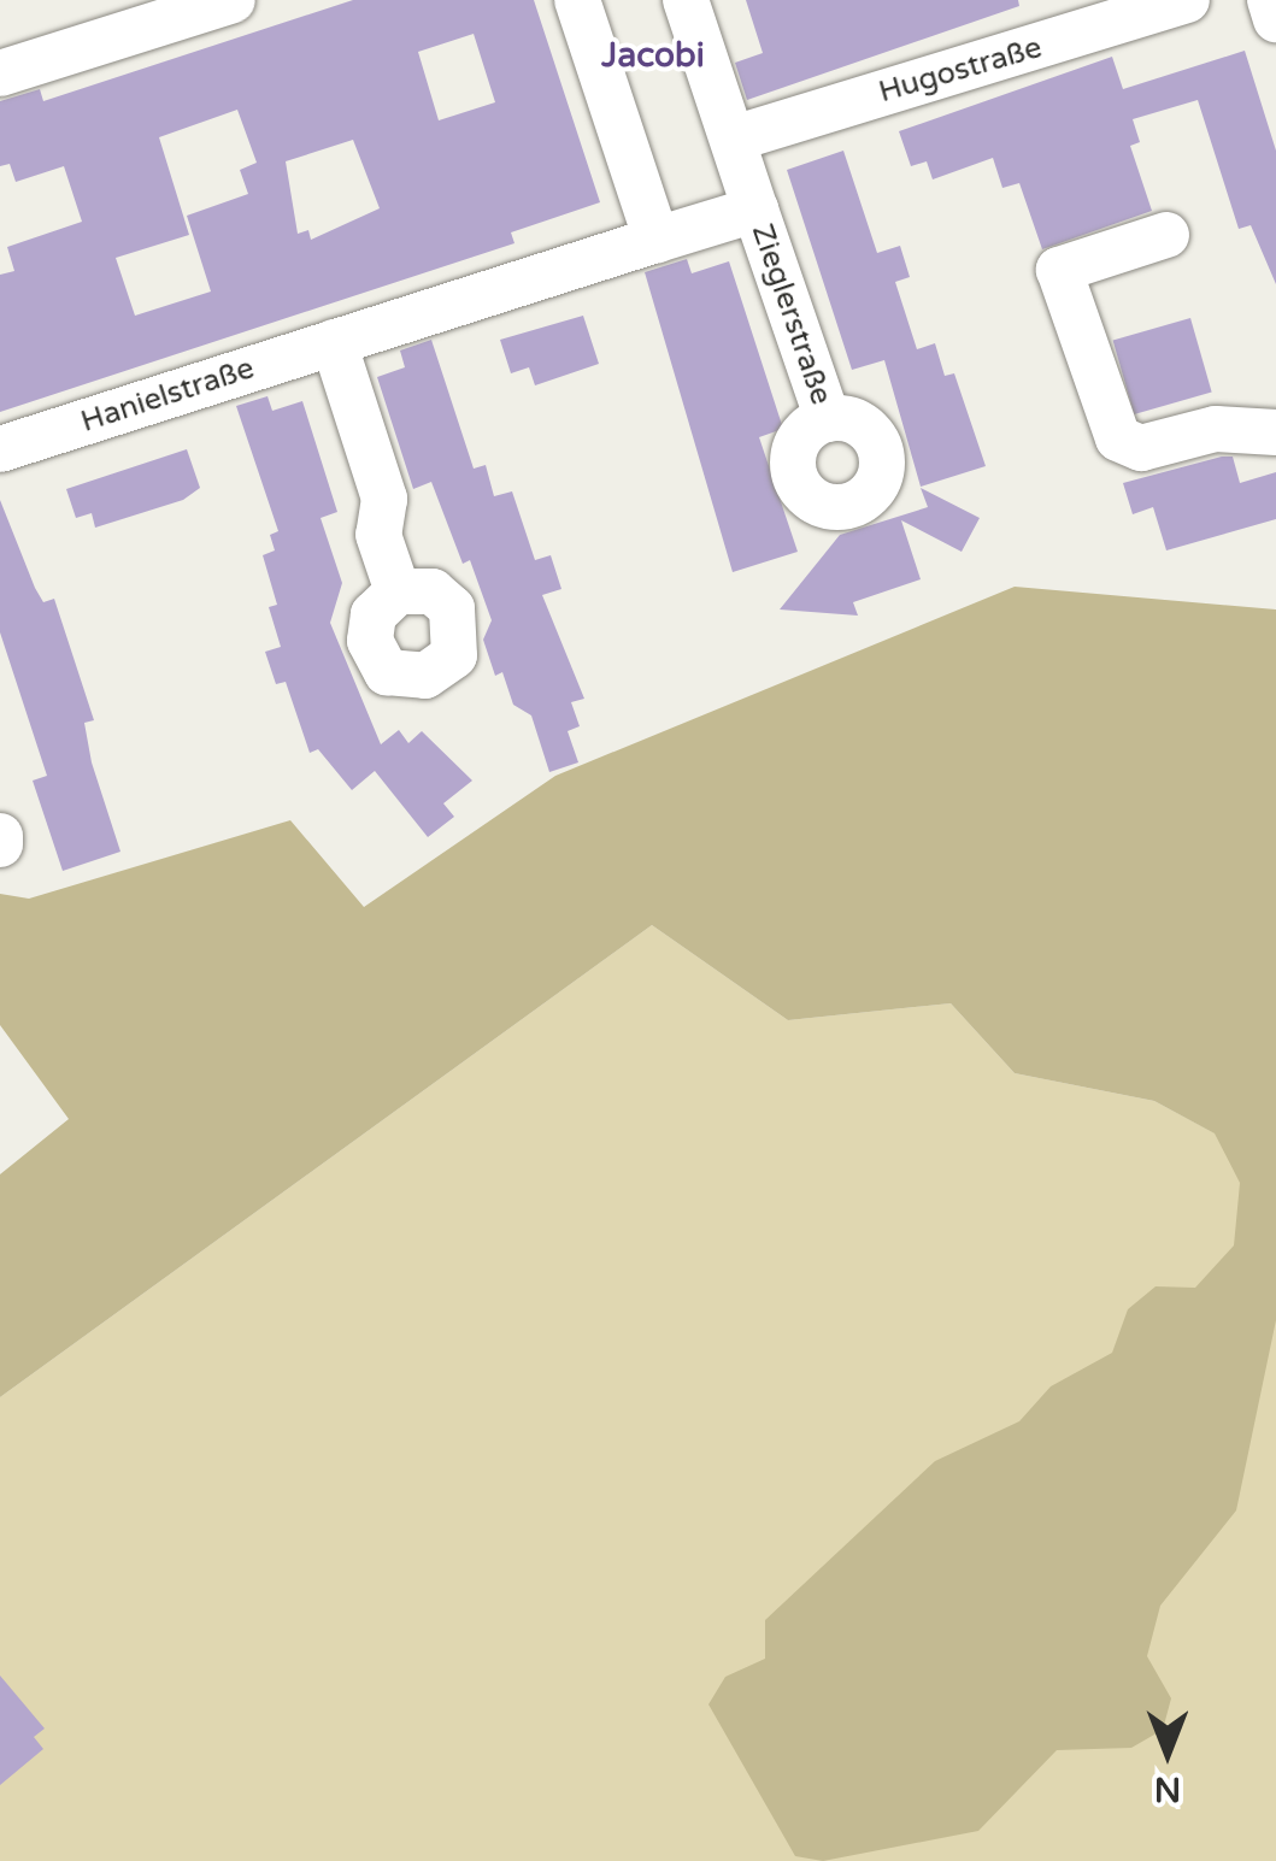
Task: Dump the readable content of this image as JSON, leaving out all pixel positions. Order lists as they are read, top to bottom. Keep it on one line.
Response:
{"streets":{"street":["Hugostraße","Zieglerstraße","Hanielstraße"]},"crossings":[["Hugostraße","Zieglerstraße"],["Zieglerstraße","Hanielstraße"]],"districts":["Jacobi"],"north":"bottom"}
